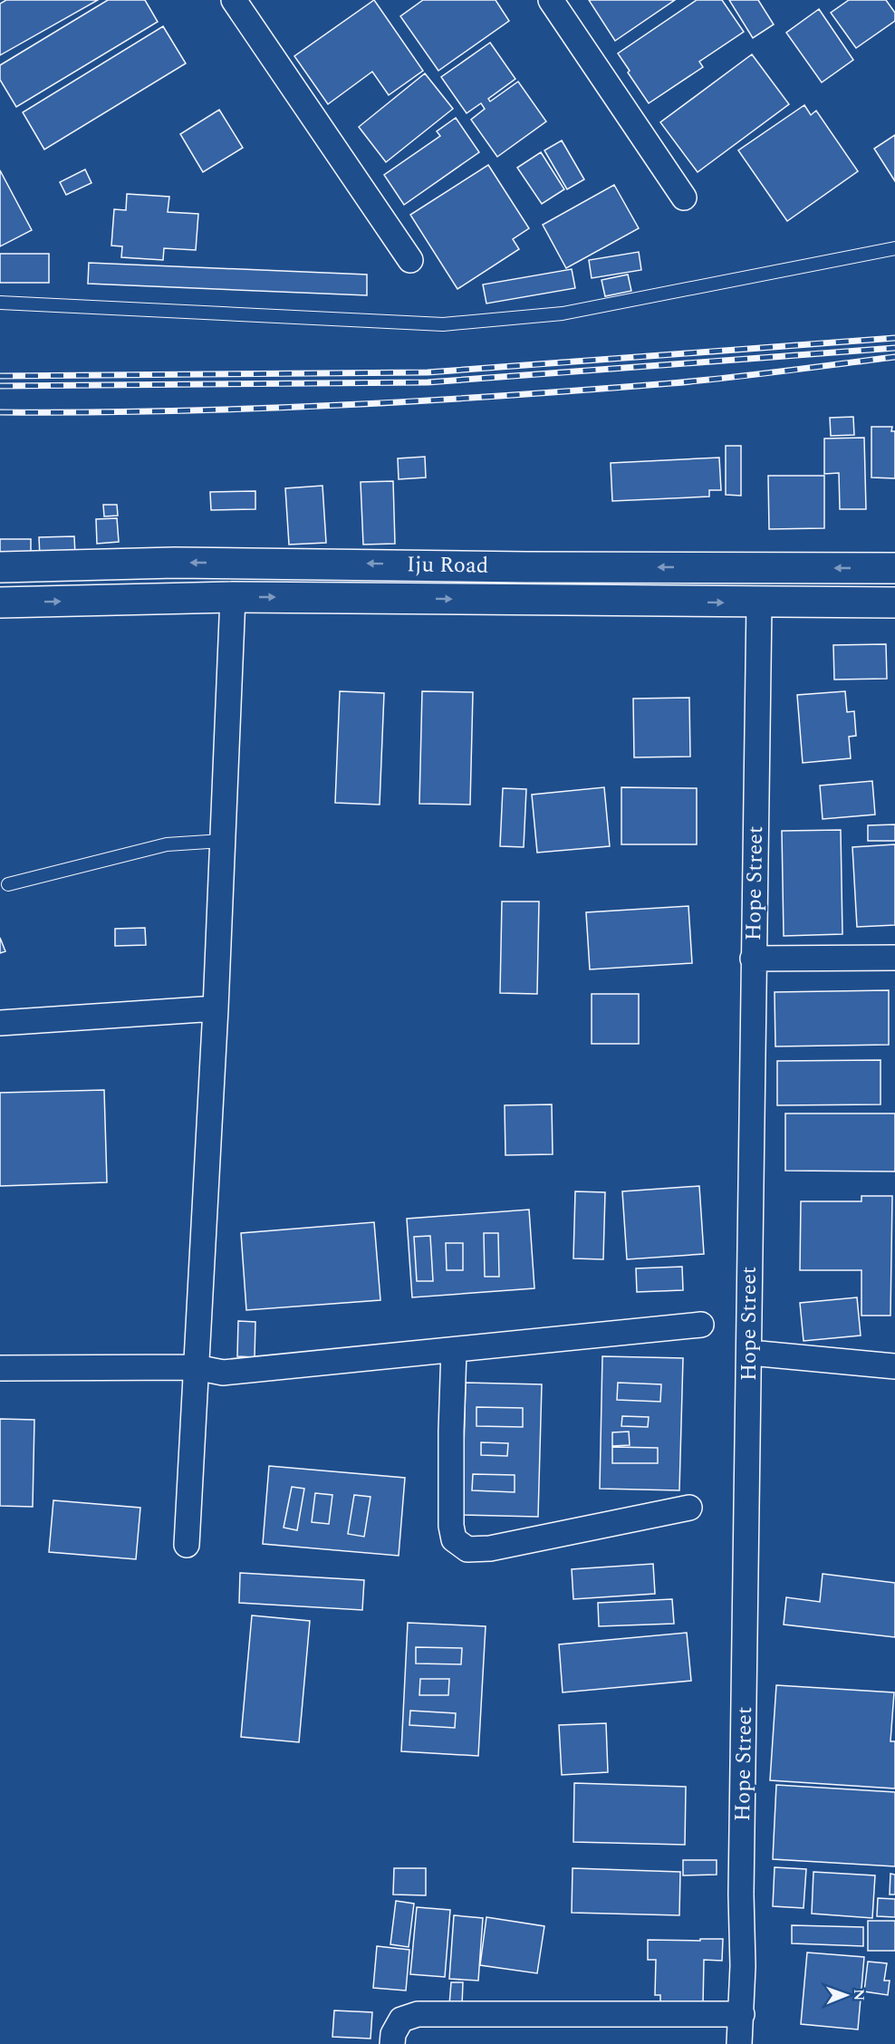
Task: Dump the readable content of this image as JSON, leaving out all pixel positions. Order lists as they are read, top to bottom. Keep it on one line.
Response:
{"streets":{"main road":["Iju Road"],"street":["Hope Street"]},"crossings":[["Iju Road","Hope Street"]],"north":"right"}
